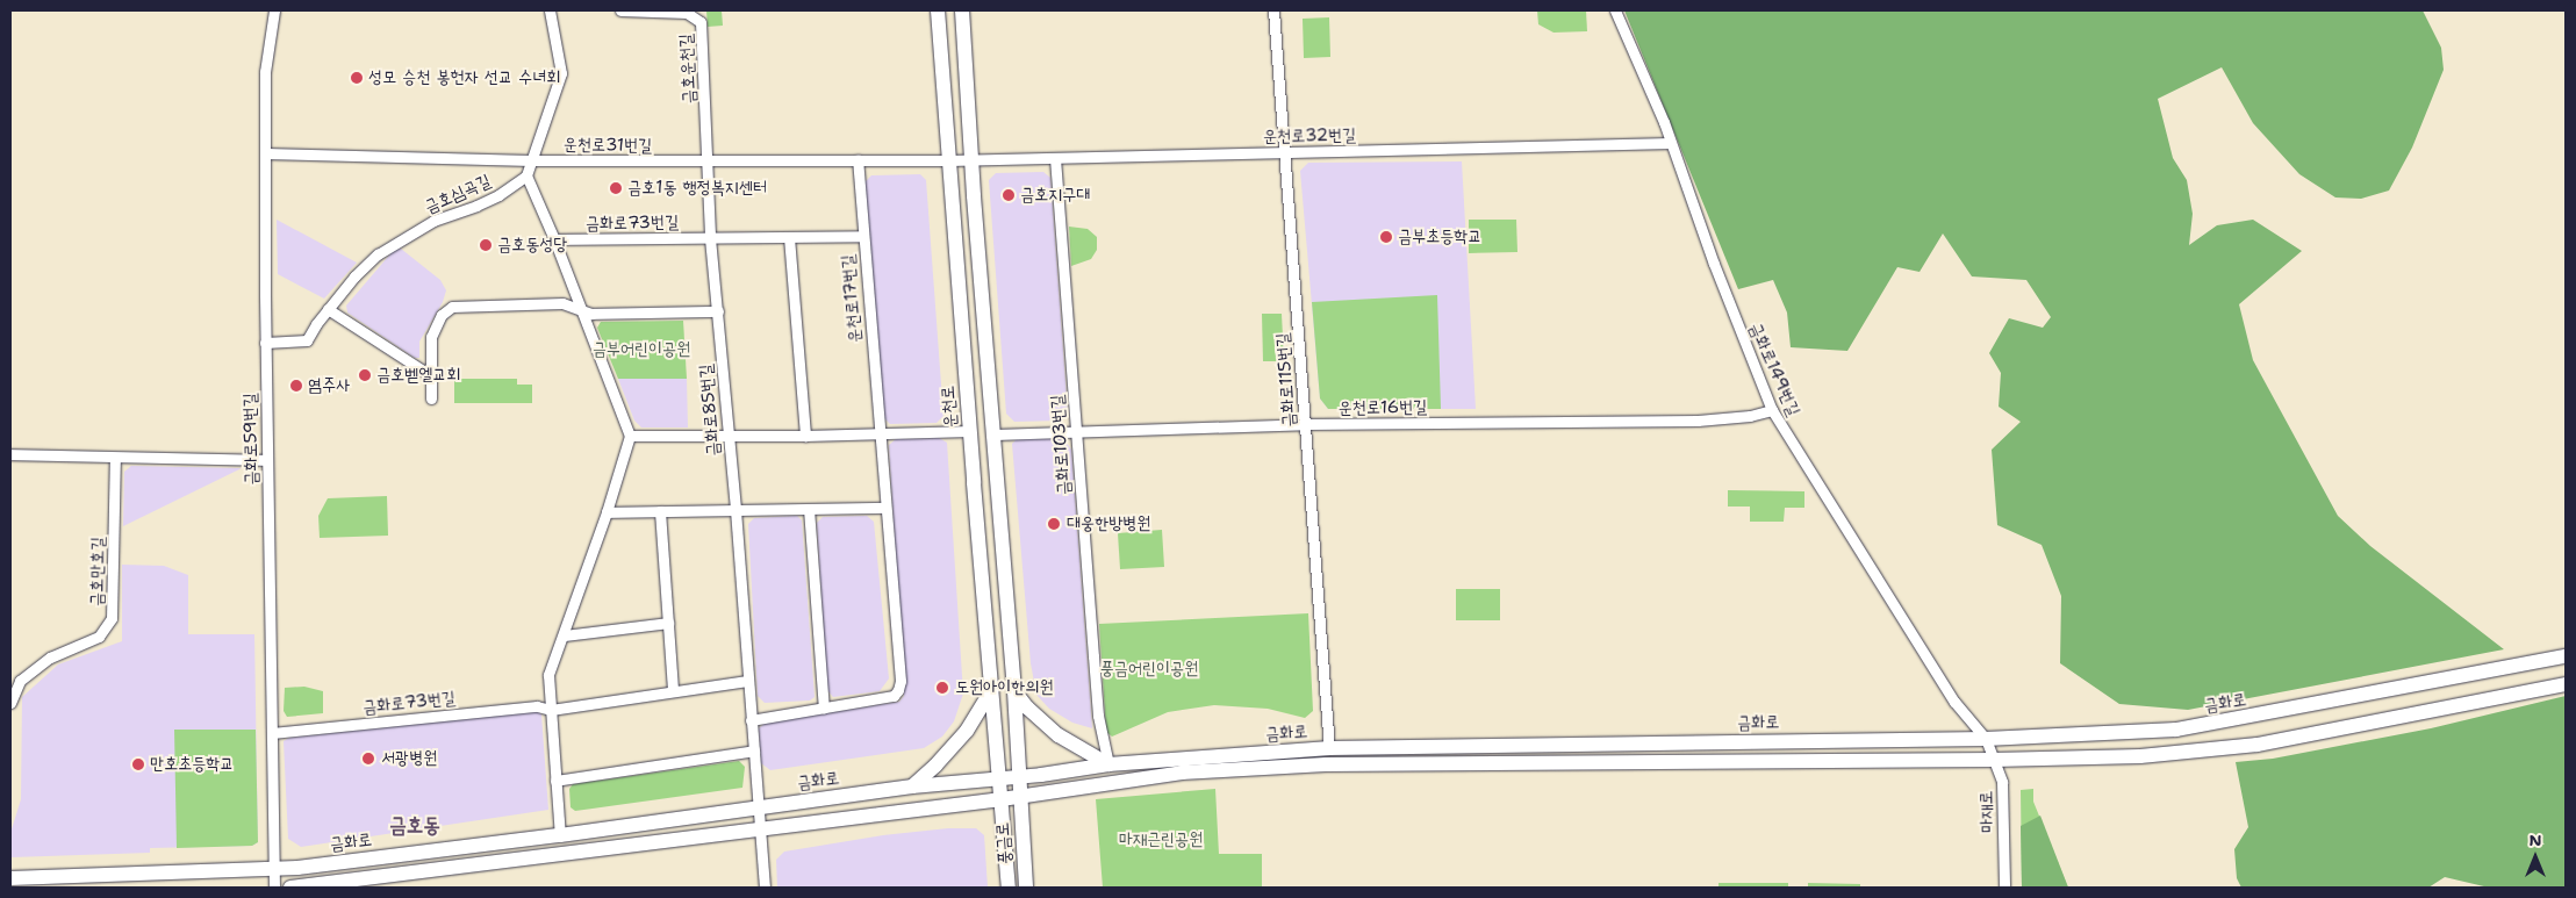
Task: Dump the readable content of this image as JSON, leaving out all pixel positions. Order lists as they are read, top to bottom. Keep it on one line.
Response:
{"streets":{"main road":["운천로","금화로","풍금로"],"street":["금호운천길","운천로32번길","운천로31번길","금호심곡길","금화로73번길","운천로17번길","금화로149번길","금화로115번길","운천로16번길","금화로85번길","금화로59번길","금화로103번길","금호만호길","마재로"]},"crossings":[["금호운천길","운천로31번길"],["금호운천길","금화로85번길"],["운천로32번길","운천로31번길"],["운천로32번길","금화로149번길"],["운천로32번길","금화로115번길"],["운천로32번길","운천로"],["운천로32번길","금화로103번길"],["운천로31번길","운천로17번길"],["운천로31번길","운천로"],["운천로31번길","금화로85번길"],["운천로31번길","금화로59번길"],["금호심곡길","금화로59번길"],["금화로73번길","금화로85번길"],["금화로73번길","금화로59번길"],["금화로149번길","운천로16번길"],["금화로149번길","금화로"],["금화로149번길","마재로"],["금화로115번길","운천로16번길"],["금화로115번길","금화로"],["운천로","금화로"],["운천로","풍금로"],["운천로16번길","금화로103번길"],["금화로85번길","금화로"],["금화로59번길","금화로"],["금화로103번길","금화로"],["금화로","마재로"],["금화로","풍금로"]],"districts":["금호동"],"parks":["금부어린이공원","풍금어린이공원","마재근린공원"],"places":["성모 승천 봉헌자 선교 수녀회","금호1동 행정복지센터","금호지구대","금부초등학교","금호동성당","금호벧엘교회","염주사","대웅한방병원","도원아이한의원","서광병원","만호초등학교"],"north":"top"}
